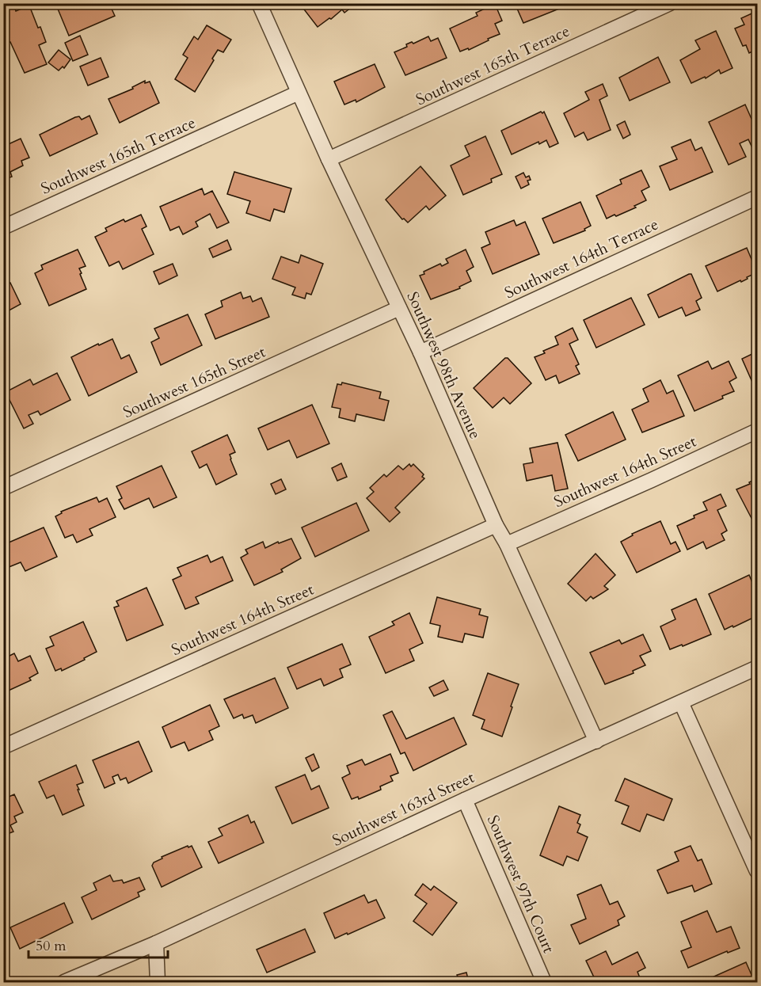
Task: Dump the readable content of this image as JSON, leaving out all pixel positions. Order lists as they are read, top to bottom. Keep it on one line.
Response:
{"streets":{"street":["Southwest 165th Terrace","Southwest 164th Terrace","Southwest 98th Avenue","Southwest 165th Street","Southwest 164th Street","Southwest 163rd Street","Southwest 97th Court"]},"crossings":[["Southwest 165th Terrace","Southwest 98th Avenue"],["Southwest 164th Terrace","Southwest 98th Avenue"],["Southwest 98th Avenue","Southwest 165th Street"],["Southwest 98th Avenue","Southwest 164th Street"],["Southwest 98th Avenue","Southwest 163rd Street"],["Southwest 163rd Street","Southwest 97th Court"]],"scale_bar":"50 m"}
